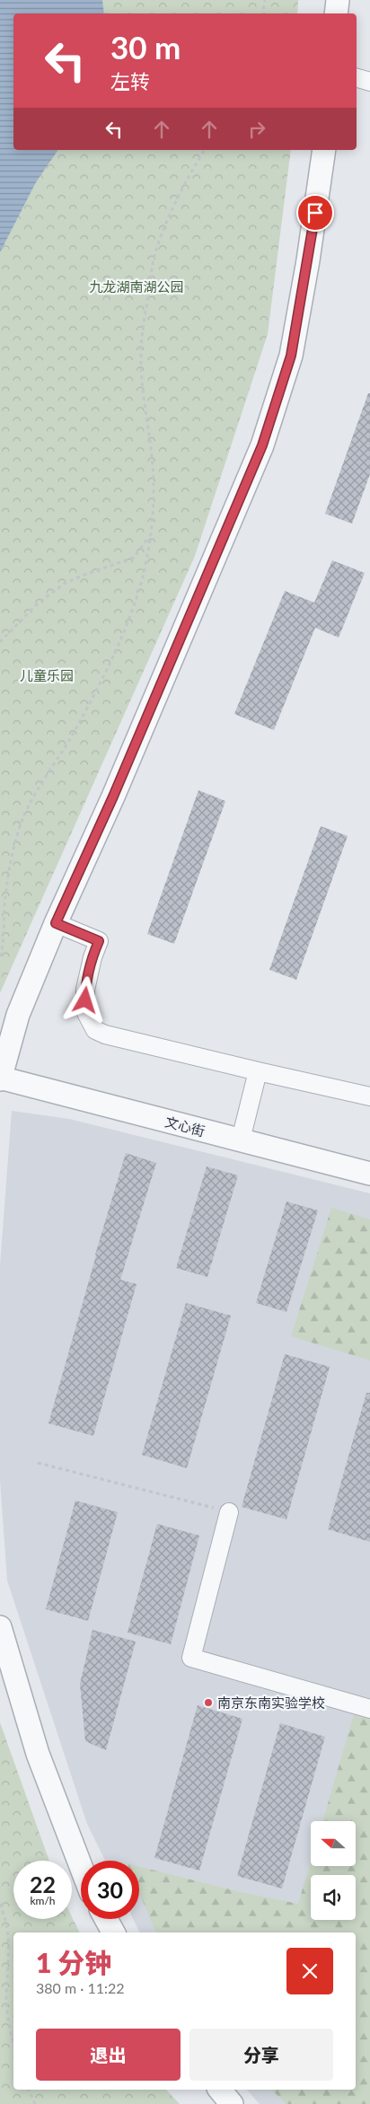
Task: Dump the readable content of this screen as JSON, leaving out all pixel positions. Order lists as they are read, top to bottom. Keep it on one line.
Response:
{"streets":{"street":["文心街"]},"parks":["九龙湖南湖公园","儿童乐园"],"places":["南京东南实验学校"],"north":"left","page":{"turn":["30 m","左转"],"speed":"22 km/h","limit":"30","heading":["1 分钟","380 m · 11:22"],"buttons":["退出","分享"]}}
